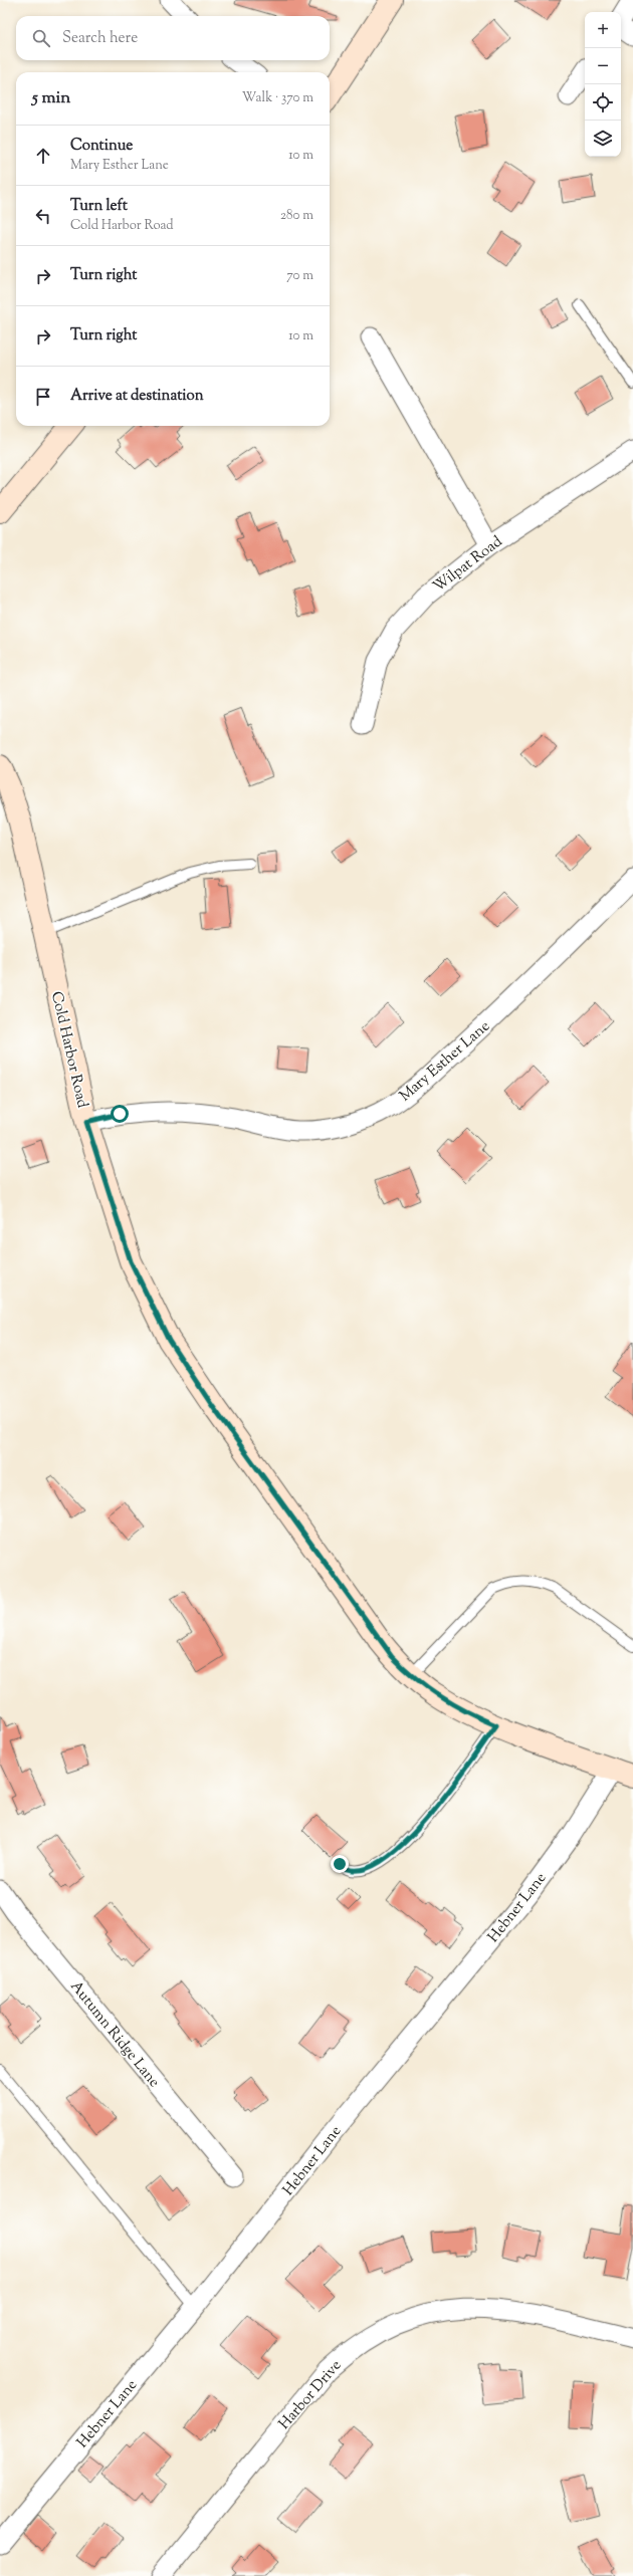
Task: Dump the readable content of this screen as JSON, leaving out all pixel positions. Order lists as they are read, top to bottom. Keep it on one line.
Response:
{"streets":{"main road":["Cold Harbor Road"],"street":["Wilpat Road","Mary Esther Lane","Hebner Lane","Autumn Ridge Lane","Harbor Drive"]},"crossings":[["Cold Harbor Road","Mary Esther Lane"],["Cold Harbor Road","Hebner Lane"]],"page":{"map_buttons":["+","−"],"search":"Search here","heading":["5 min","Walk · 370 m"],"list":[["Continue","Mary Esther Lane","10 m"],["Turn left","Cold Harbor Road","280 m"],["Turn right","70 m"],["Turn right","10 m"],"Arrive at destination"]}}
